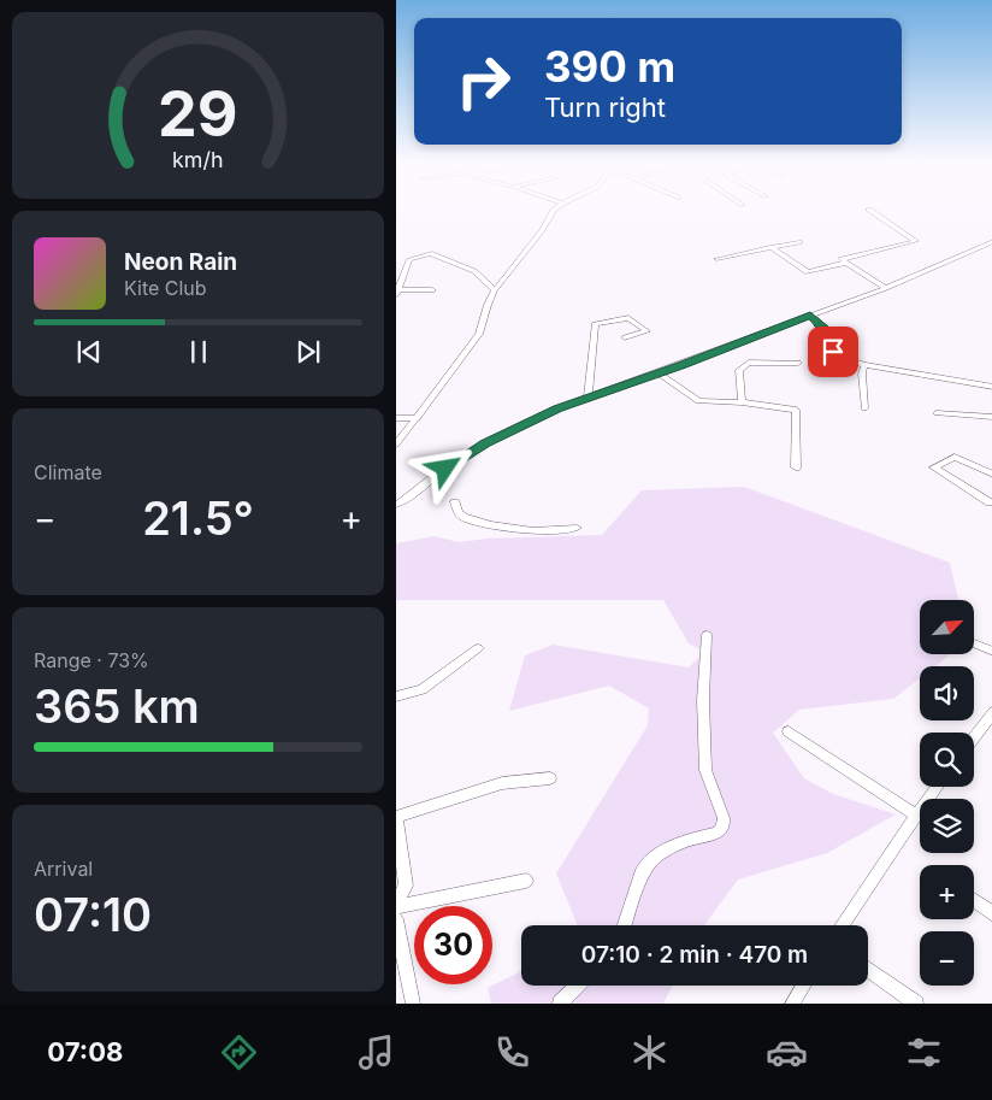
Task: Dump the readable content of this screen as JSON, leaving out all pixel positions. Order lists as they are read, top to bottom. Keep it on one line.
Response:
{"north":"top right","page":{"turn":["390 m","Turn right"],"song":["Neon Rain","Kite Club"],"tile":["Climate",["Range · 73%","365 km"],["Arrival","07:10"]],"heat":["−","21.5°","+"],"map_buttons":["+","−"],"limit":"30","trip":"07:10 · 2 min · 470 m","tabs":"07:08","gauge":["29","km/h"]}}
